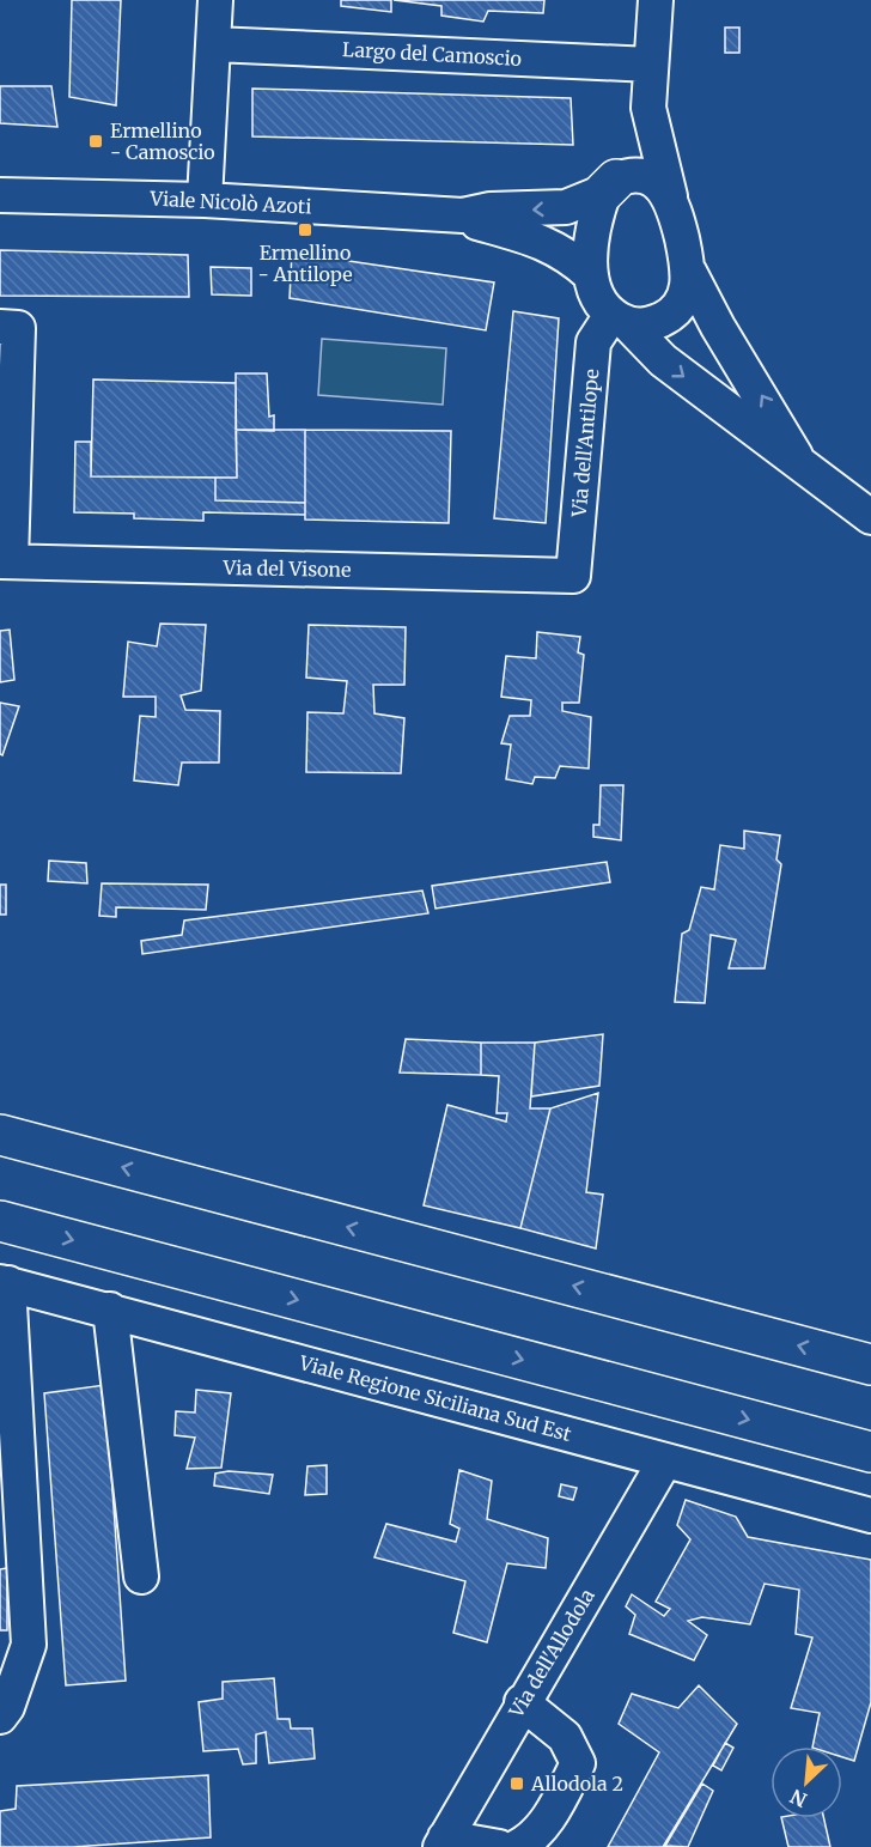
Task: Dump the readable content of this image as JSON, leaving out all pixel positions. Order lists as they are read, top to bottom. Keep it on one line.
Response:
{"streets":{"street":["Largo del Camoscio","Viale Nicolò Azoti","Via dell'Antilope","Via del Visone","Viale Regione Siciliana Sud Est","Via dell'Allodola"]},"crossings":[["Via dell'Antilope","Via del Visone"],["Viale Regione Siciliana Sud Est","Via dell'Allodola"]],"places":{"transit":["Ermellino - Camoscio","Ermellino - Antilope","Allodola 2"]},"north":"bottom left"}
